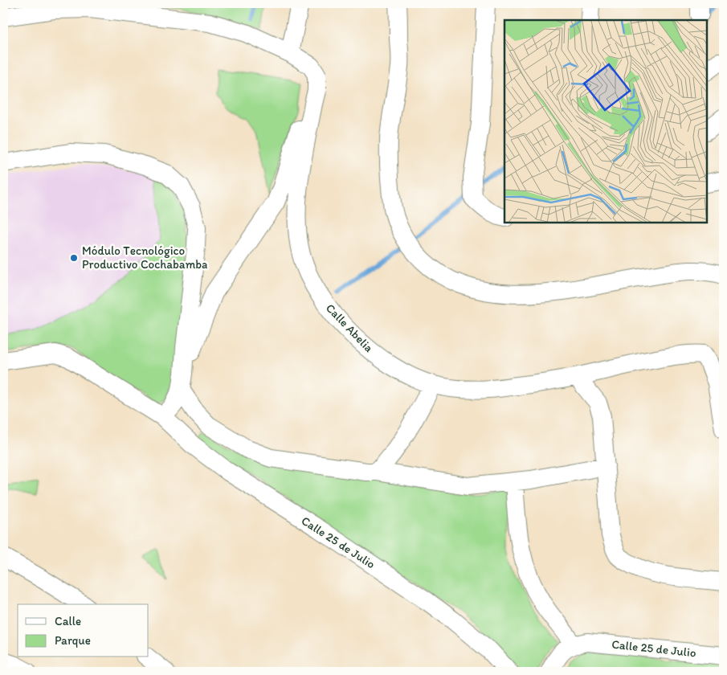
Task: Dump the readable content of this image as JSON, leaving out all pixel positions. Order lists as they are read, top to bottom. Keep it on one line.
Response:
{"streets":{"street":["Calle Abelia","Calle 25 de Julio"]},"places":["Módulo Tecnológico Productivo Cochabamba"],"legend":["Calle","Parque"]}
